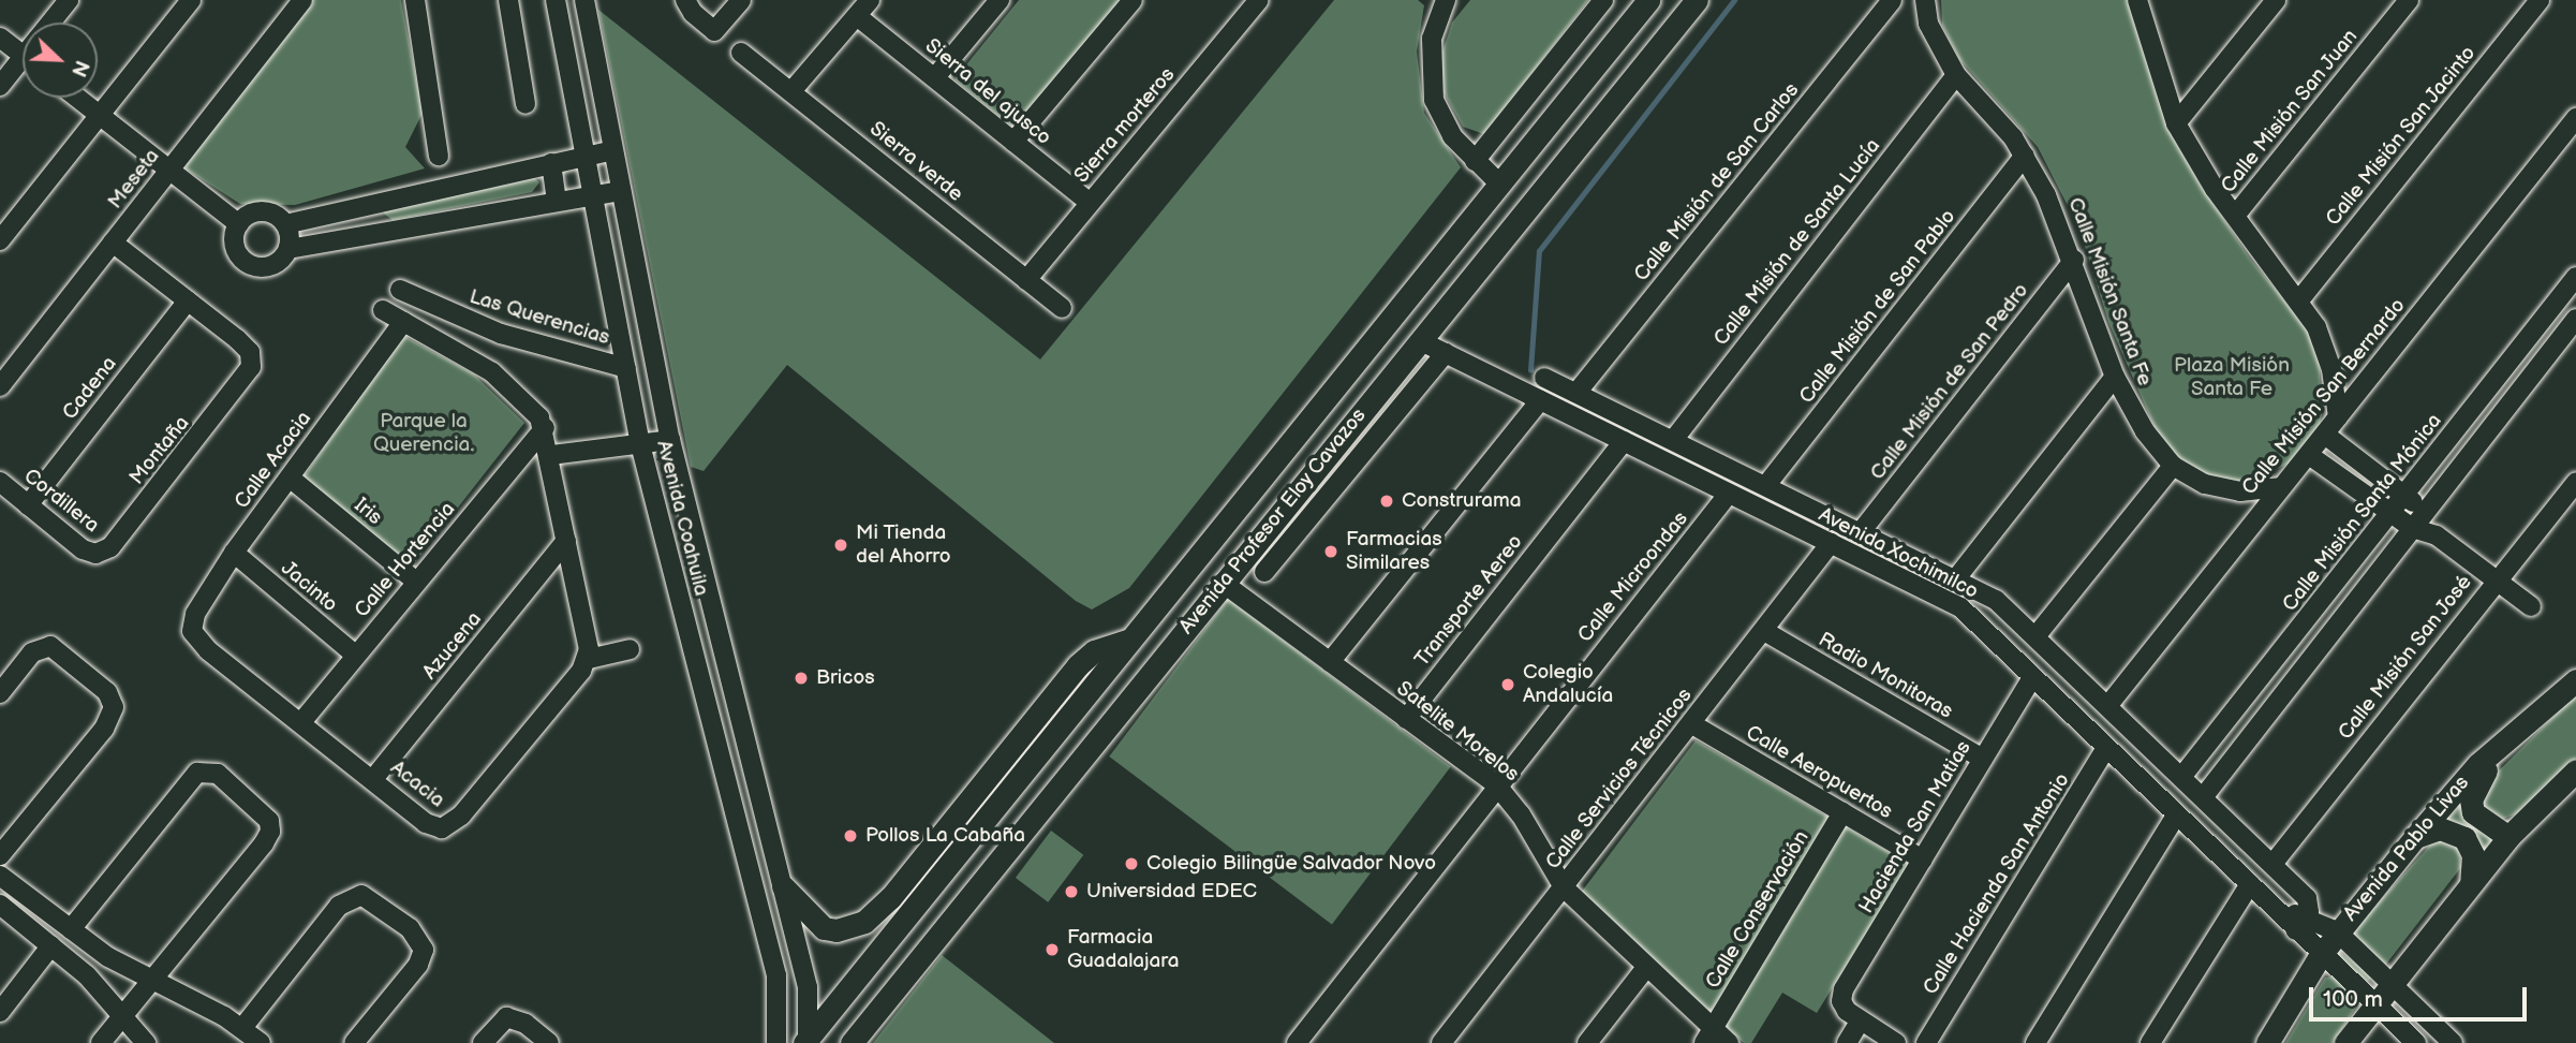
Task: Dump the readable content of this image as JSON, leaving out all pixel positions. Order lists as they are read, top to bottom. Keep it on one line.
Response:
{"streets":{"main road":["Avenida Profesor Eloy Cavazos","Avenida Pablo Livas"],"street":["Sierra del ajusco","Calle Misión San Juan","Sierra morteros","Calle Misión San Jacinto","Sierra verde","Meseta","Calle Misión de San Carlos","Calle Misión de Santa Lucía","Calle Misión Santa Fe","Calle Misión de San Pablo","Las Querencias","Calle Misión de San Pedro","Cadena","Calle Misión San Bernardo","Montaña","Calle Acacia","Cordillera","Iris","Calle Misión Santa Mónica","Avenida Coahuila","Avenida Xochimilco","Calle Hortencia","Calle Microondas","Jacinto","Transporte Aereo","Azucena","Calle Misión San José","Radio Monitoras","Satelite Morelos","Calle Aeropuertos","Calle Servicios Técnicos","Acacia","Hacienda San Matias","Calle Hacienda San Antonio","Calle Conservación"]},"crossings":[["Sierra del ajusco","Sierra morteros"],["Sierra morteros","Sierra verde"],["Calle Misión de Santa Lucía","Calle Misión Santa Fe"],["Calle Misión Santa Fe","Calle Misión de San Pablo"],["Calle Misión Santa Fe","Calle Misión de San Pedro"],["Calle Misión Santa Fe","Calle Misión San Bernardo"],["Las Querencias","Avenida Coahuila"],["Cadena","Montaña"],["Cadena","Cordillera"],["Montaña","Cordillera"],["Calle Acacia","Iris"],["Calle Acacia","Jacinto"],["Calle Acacia","Acacia"],["Iris","Calle Hortencia"],["Avenida Coahuila","Avenida Profesor Eloy Cavazos"],["Avenida Profesor Eloy Cavazos","Avenida Xochimilco"],["Avenida Profesor Eloy Cavazos","Satelite Morelos"],["Avenida Xochimilco","Calle Microondas"],["Avenida Xochimilco","Transporte Aereo"],["Avenida Xochimilco","Calle Servicios Técnicos"],["Avenida Xochimilco","Hacienda San Matias"],["Avenida Xochimilco","Avenida Pablo Livas"],["Avenida Xochimilco","Calle Hacienda San Antonio"],["Calle Hortencia","Jacinto"],["Calle Hortencia","Acacia"],["Calle Microondas","Satelite Morelos"],["Transporte Aereo","Satelite Morelos"],["Azucena","Acacia"],["Radio Monitoras","Calle Servicios Técnicos"],["Radio Monitoras","Hacienda San Matias"],["Satelite Morelos","Calle Servicios Técnicos"],["Satelite Morelos","Calle Conservación"],["Calle Aeropuertos","Calle Servicios Técnicos"],["Calle Aeropuertos","Hacienda San Matias"],["Calle Aeropuertos","Calle Conservación"]],"parks":["Plaza Misión Santa Fe","Parque la Querencia."],"places":["Construrama","Mi Tienda del Ahorro","Farmacias Similares","Bricos","Colegio Andalucía","Pollos La Cabaña","Colegio Bilingüe Salvador Novo","Universidad EDEC","Farmacia Guadalajara"],"scale_bar":"100 m","north":"bottom right"}
